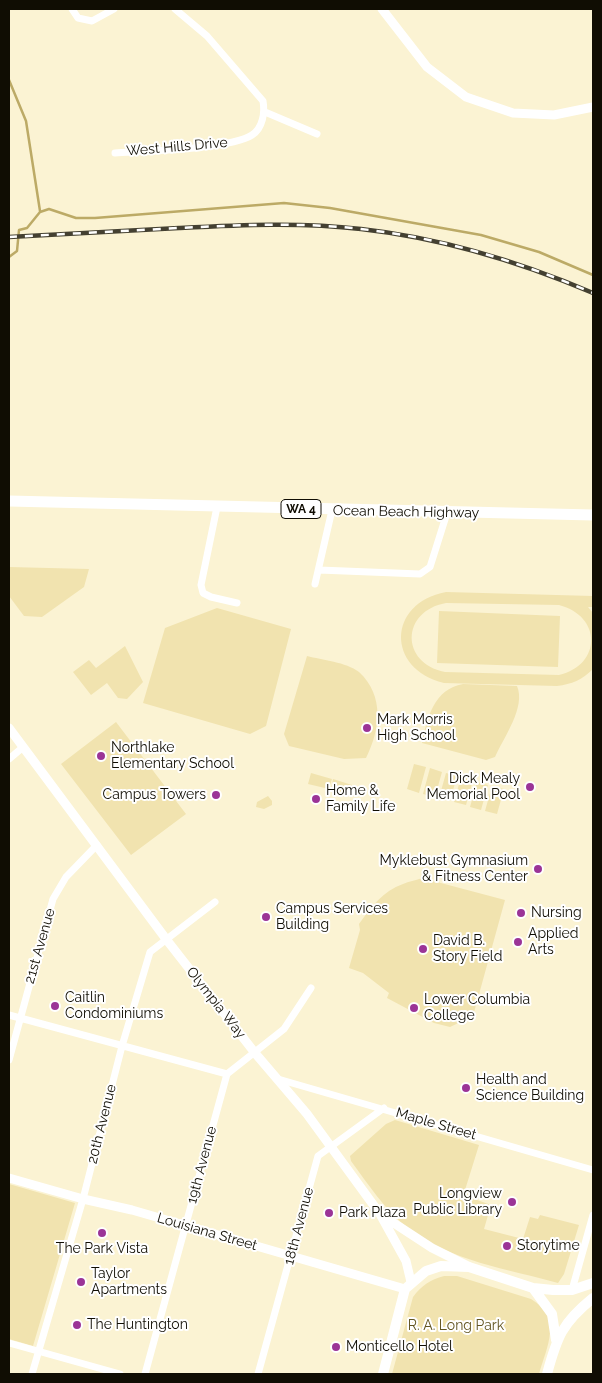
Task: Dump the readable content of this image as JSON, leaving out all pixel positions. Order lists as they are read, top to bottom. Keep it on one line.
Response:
{"streets":{"main road":["WA 4","Ocean Beach Highway"],"street":["West Hills Drive","21st Avenue","Olympia Way","20th Avenue","Maple Street","19th Avenue","18th Avenue","Louisiana Street"]},"crossings":[["21st Avenue","Olympia Way"],["Olympia Way","20th Avenue"],["Olympia Way","Maple Street"],["Olympia Way","18th Avenue"],["Olympia Way","Louisiana Street"],["20th Avenue","Louisiana Street"],["Maple Street","18th Avenue"],["19th Avenue","Louisiana Street"],["18th Avenue","Louisiana Street"]],"parks":["R. A. Long Park"],"places":["Mark Morris High School","Northlake Elementary School","Dick Mealy Memorial Pool","Campus Towers","Home & Family Life","Myklebust Gymnasium & Fitness Center","Nursing","Campus Services Building","Applied Arts","David B. Story Field","Caitlin Condominiums","Lower Columbia College","Health and Science Building","Longview Public Library","Park Plaza","The Park Vista","Storytime","Taylor Apartments","The Huntington","Monticello Hotel"]}
